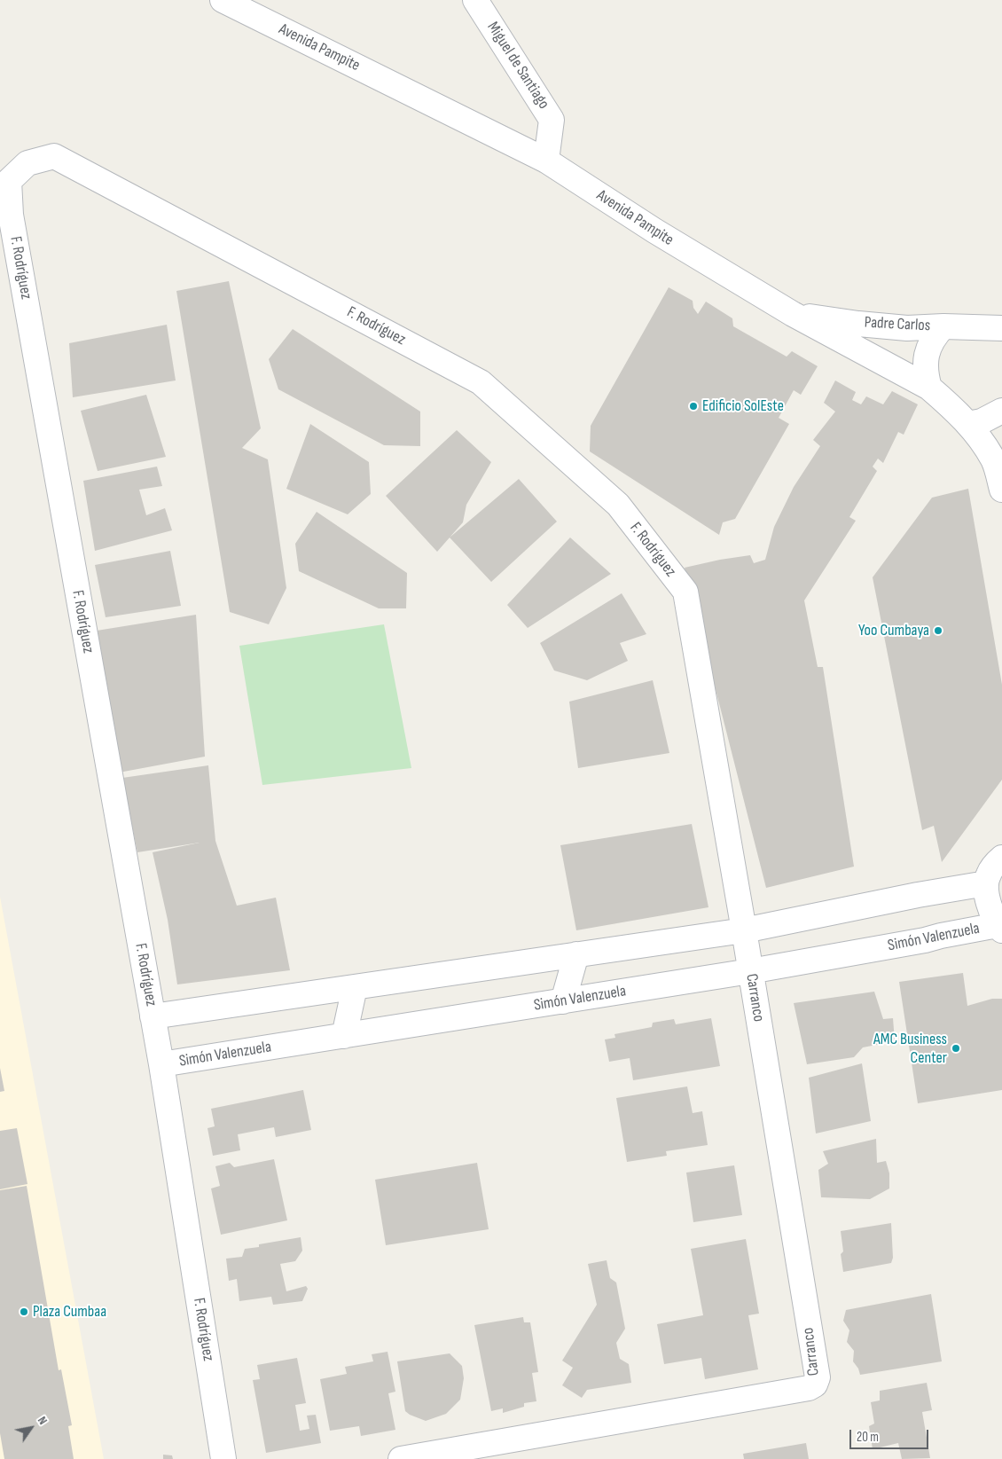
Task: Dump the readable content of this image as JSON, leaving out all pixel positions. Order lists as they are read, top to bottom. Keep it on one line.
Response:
{"streets":{"street":["Avenida Pampite","Miguel de Santiago","F. Rodríguez","Padre Carlos","Simón Valenzuela","Carranco"]},"crossings":[["Avenida Pampite","Miguel de Santiago"],["Avenida Pampite","Padre Carlos"],["F. Rodríguez","Simón Valenzuela"],["F. Rodríguez","Carranco"],["Simón Valenzuela","Carranco"]],"places":["Edificio SolEste","Yoo Cumbaya","AMC Business Center","Plaza Cumbaa"],"scale_bar":"20 m","north":"top right"}
